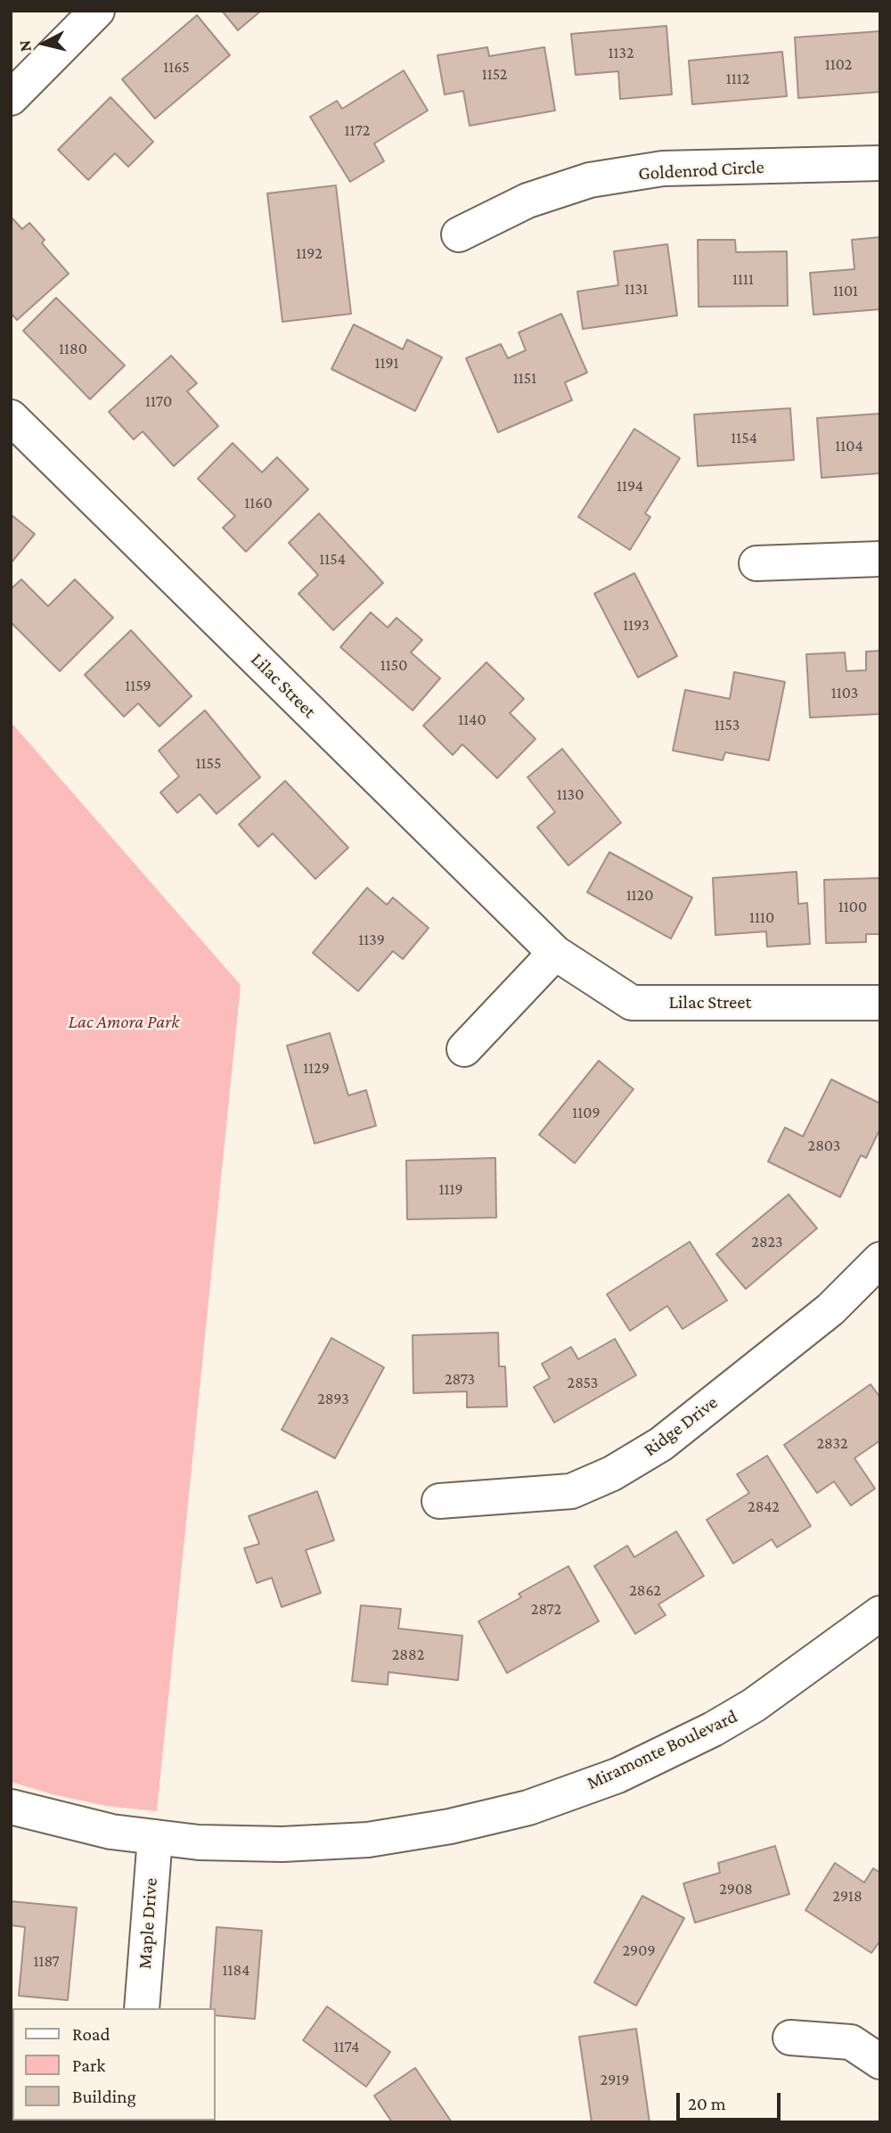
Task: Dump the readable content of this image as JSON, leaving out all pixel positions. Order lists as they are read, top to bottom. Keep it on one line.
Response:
{"streets":{"street":["Goldenrod Circle","Lilac Street","Ridge Drive","Miramonte Boulevard","Maple Drive"]},"crossings":[["Miramonte Boulevard","Maple Drive"]],"parks":["Lac Amora Park"],"house_numbers":["1132","1102","1165","1152","1112","1172","1192","1111","1131","1101","1180","1191","1151","1170","1154","1104","1194","1160","1154","1193","1150","1159","1103","1140","1153","1155","1130","1120","1100","1110","1139","1129","1109","2803","1119","2823","2873","2853","2893","2832","2842","2862","2872","2882","2908","2918","2909","1187","1184","1174","2919"],"legend":["Road","Park","Building"],"scale_bar":"20 m","north":"left"}
